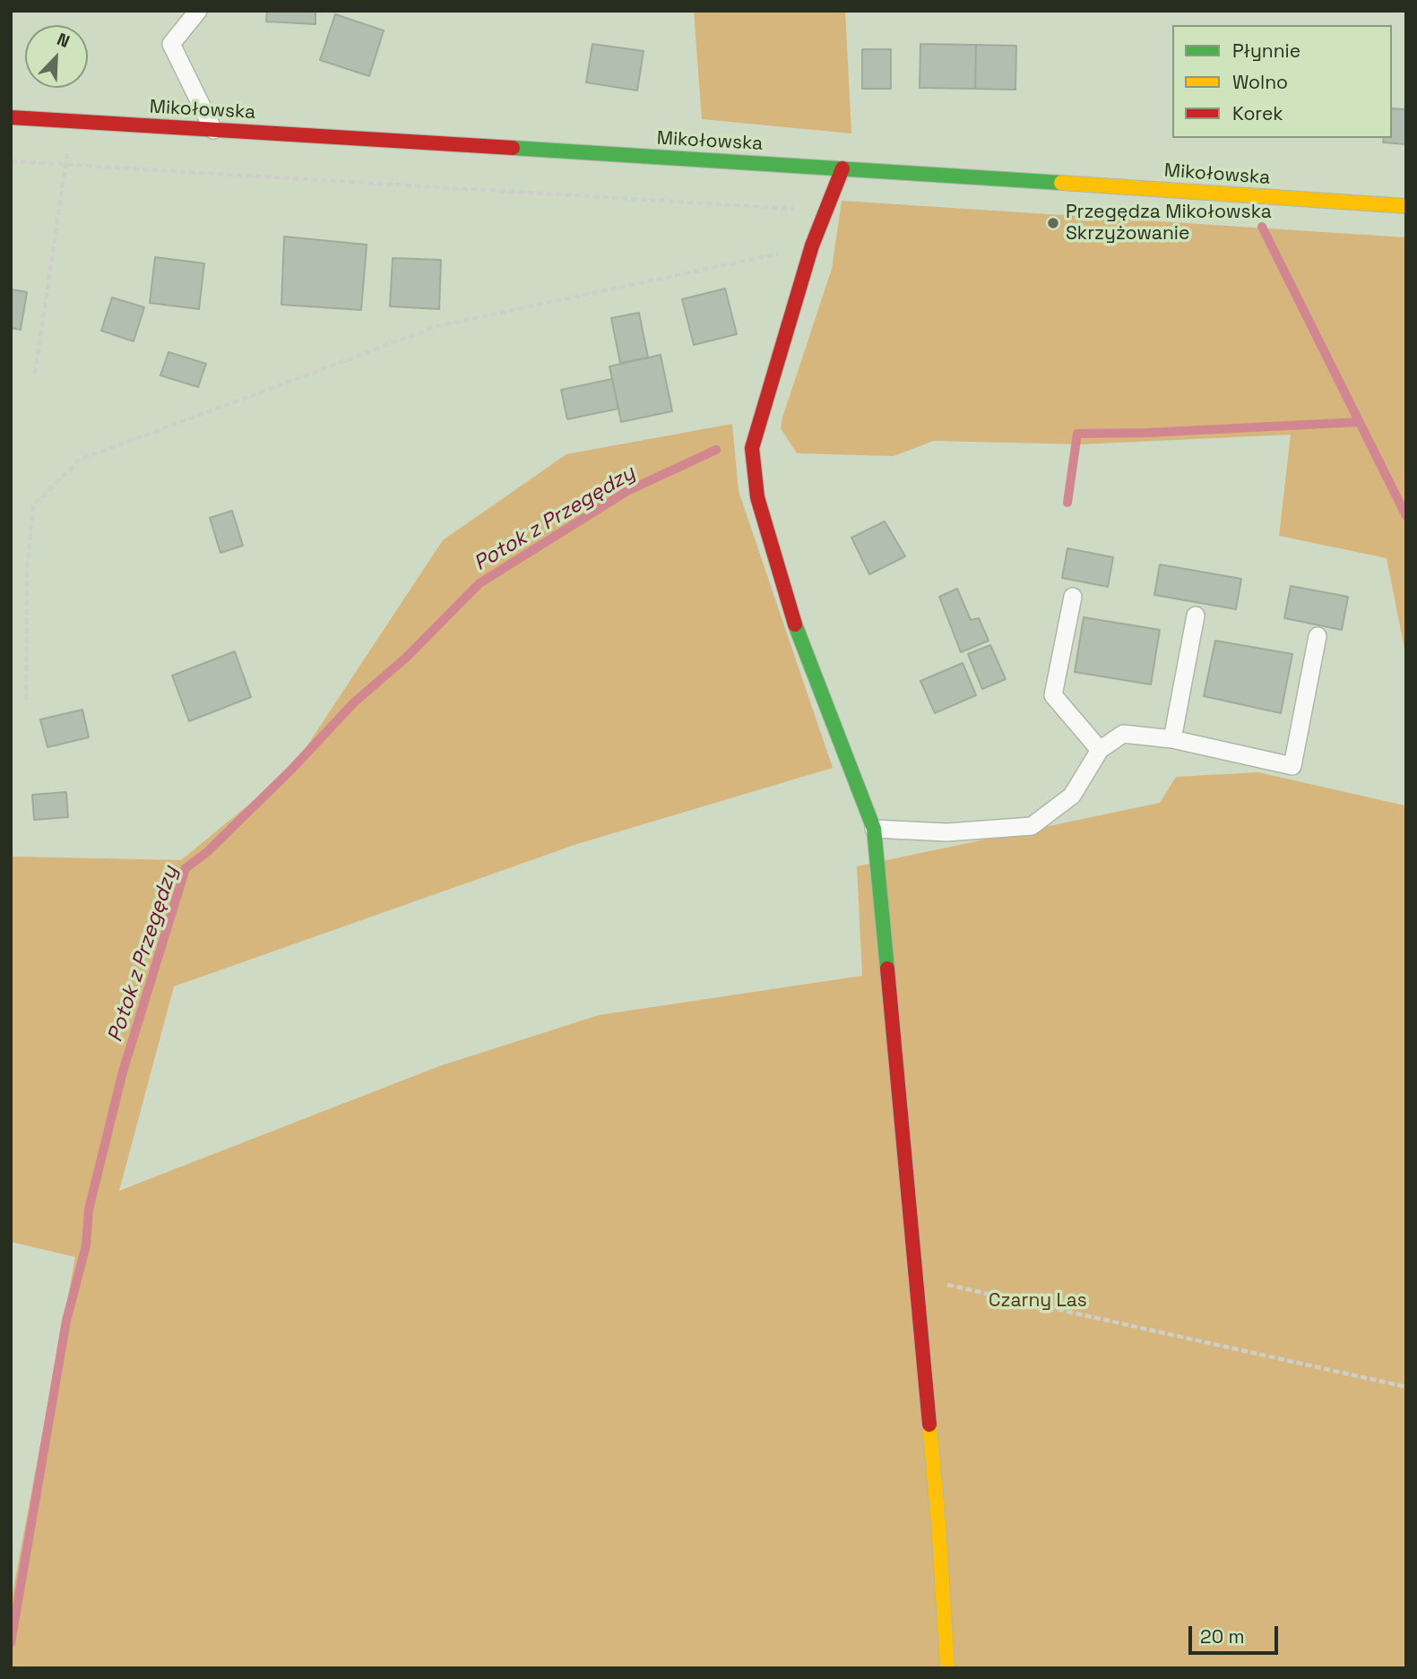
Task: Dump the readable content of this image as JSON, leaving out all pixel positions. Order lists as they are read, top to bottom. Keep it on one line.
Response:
{"streets":{"street":["Mikołowska"]},"water":["Potok z Przegędzy"],"parks":["Czarny Las"],"places":["Przegędza Mikołowska Skrzyżowanie"],"legend":["Płynnie","Wolno","Korek"],"scale_bar":"20 m","north":"top right"}
